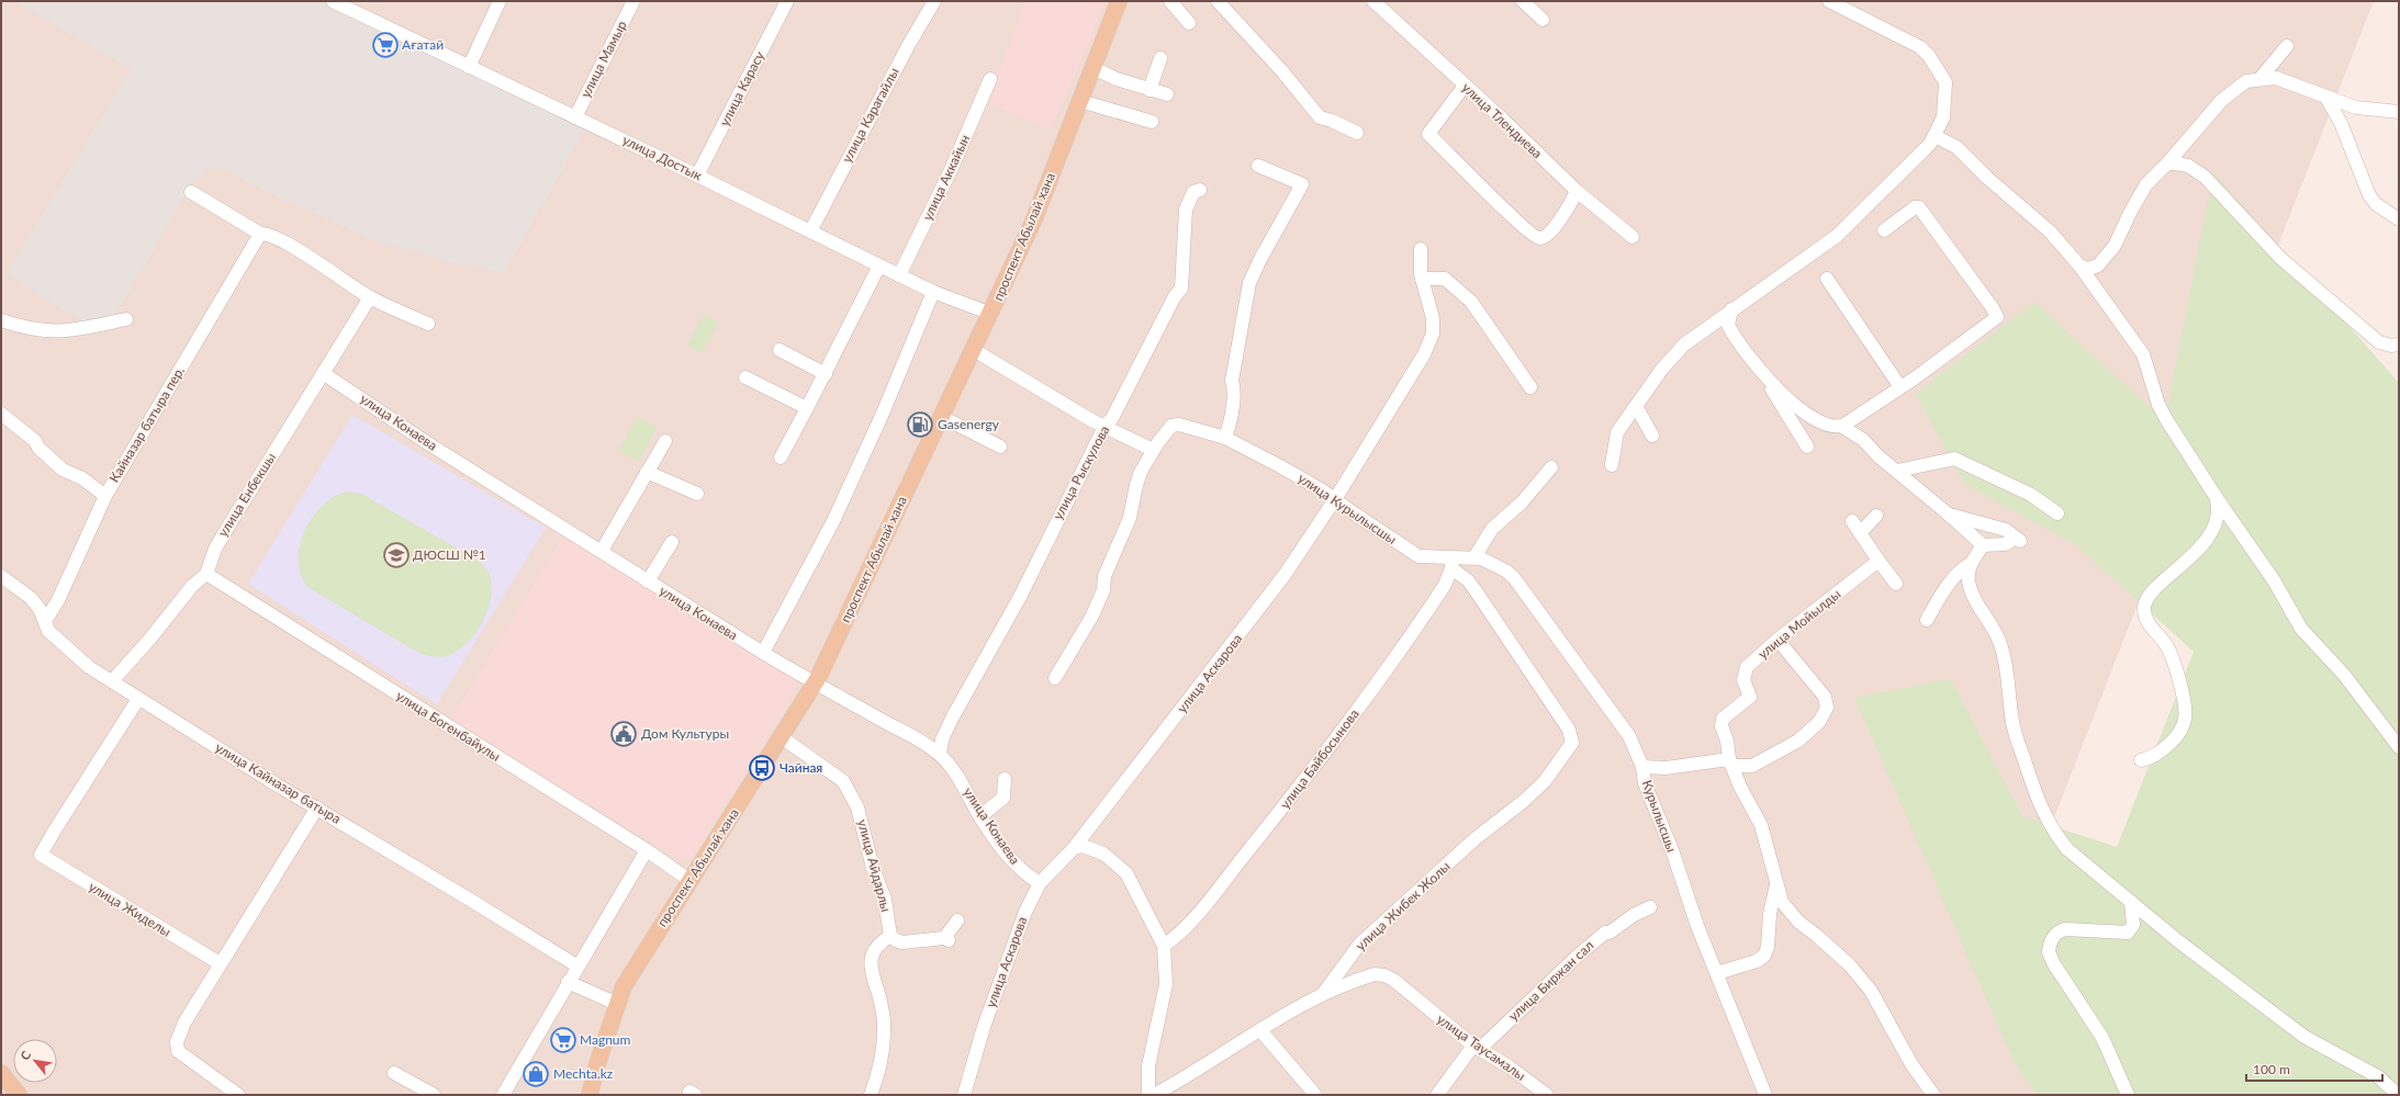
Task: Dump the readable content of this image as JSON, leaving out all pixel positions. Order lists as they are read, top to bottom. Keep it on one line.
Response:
{"streets":{"main road":["проспект Абылай хана"],"street":["улица Мамыр","улица Карасу","улица Карагайлы","улица Тлендиева","улица Достык","улица Аккайын","улица Конаева","Кайназар батыра пер.","улица Рыскулова","улица Енбекшы","улица Курылысшы","улица Мойылды","улица Аскарова","улица Богенбайулы","улица Байбосынова","улица Кайназар батыра","Курылысшы","улица Айдарлы","улица Жибек Жолы","улица Жиделы","улица Биржан сал","улица Таусамалы"]},"crossings":[["улица Мамыр","улица Достык"],["улица Карасу","улица Достык"],["улица Карагайлы","улица Достык"],["улица Достык","улица Аккайын"],["улица Достык","проспект Абылай хана"],["проспект Абылай хана","улица Конаева"],["проспект Абылай хана","улица Богенбайулы"],["проспект Абылай хана","улица Айдарлы"],["улица Конаева","улица Рыскулова"],["улица Конаева","улица Енбекшы"],["улица Конаева","улица Аскарова"],["Кайназар батыра пер.","улица Кайназар батыра"],["улица Енбекшы","улица Богенбайулы"],["улица Енбекшы","улица Кайназар батыра"],["улица Курылысшы","улица Аскарова"],["улица Курылысшы","улица Байбосынова"],["улица Курылысшы","Курылысшы"],["улица Курылысшы","улица Жибек Жолы"],["улица Байбосынова","улица Жибек Жолы"],["улица Кайназар батыра","улица Жиделы"],["улица Жибек Жолы","улица Таусамалы"],["улица Биржан сал","улица Таусамалы"]],"places":{"supermarket":["Ағатай","Magnum"],"fuel station":["Gasenergy"],"school or university":["ДЮСШ №1"],"public building":["Дом Культуры"],"bus stop":["Чайная"],"shop":["Mechta.kz"]},"scale_bar":"100 m","north":"top left"}
